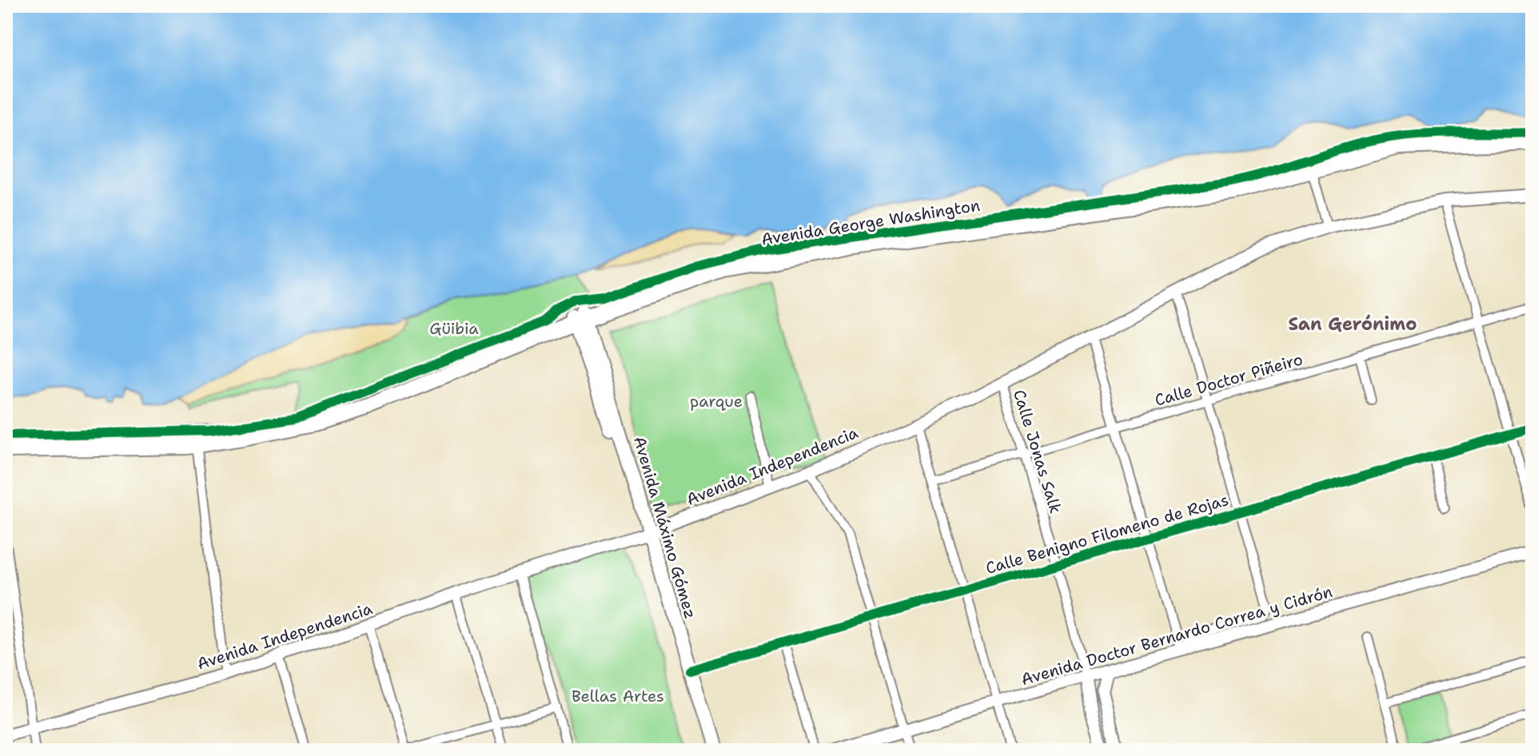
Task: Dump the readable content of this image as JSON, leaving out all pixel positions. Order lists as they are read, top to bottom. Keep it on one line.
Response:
{"streets":{"highway":["Avenida George Washington"],"main road":["Avenida Independencia","Avenida Máximo Gómez","Avenida Doctor Bernardo Correa y Cidrón"],"street":["Calle Doctor Piñeiro","Calle Jonas Salk","Calle Benigno Filomeno de Rojas"]},"crossings":[["Avenida George Washington","Avenida Máximo Gómez"],["Calle Doctor Piñeiro","Calle Jonas Salk"],["Calle Jonas Salk","Avenida Independencia"],["Calle Jonas Salk","Calle Benigno Filomeno de Rojas"],["Calle Jonas Salk","Avenida Doctor Bernardo Correa y Cidrón"],["Avenida Independencia","Avenida Máximo Gómez"],["Avenida Máximo Gómez","Calle Benigno Filomeno de Rojas"]],"districts":["San Gerónimo"],"parks":["Güibia","parque","Bellas Artes"]}
